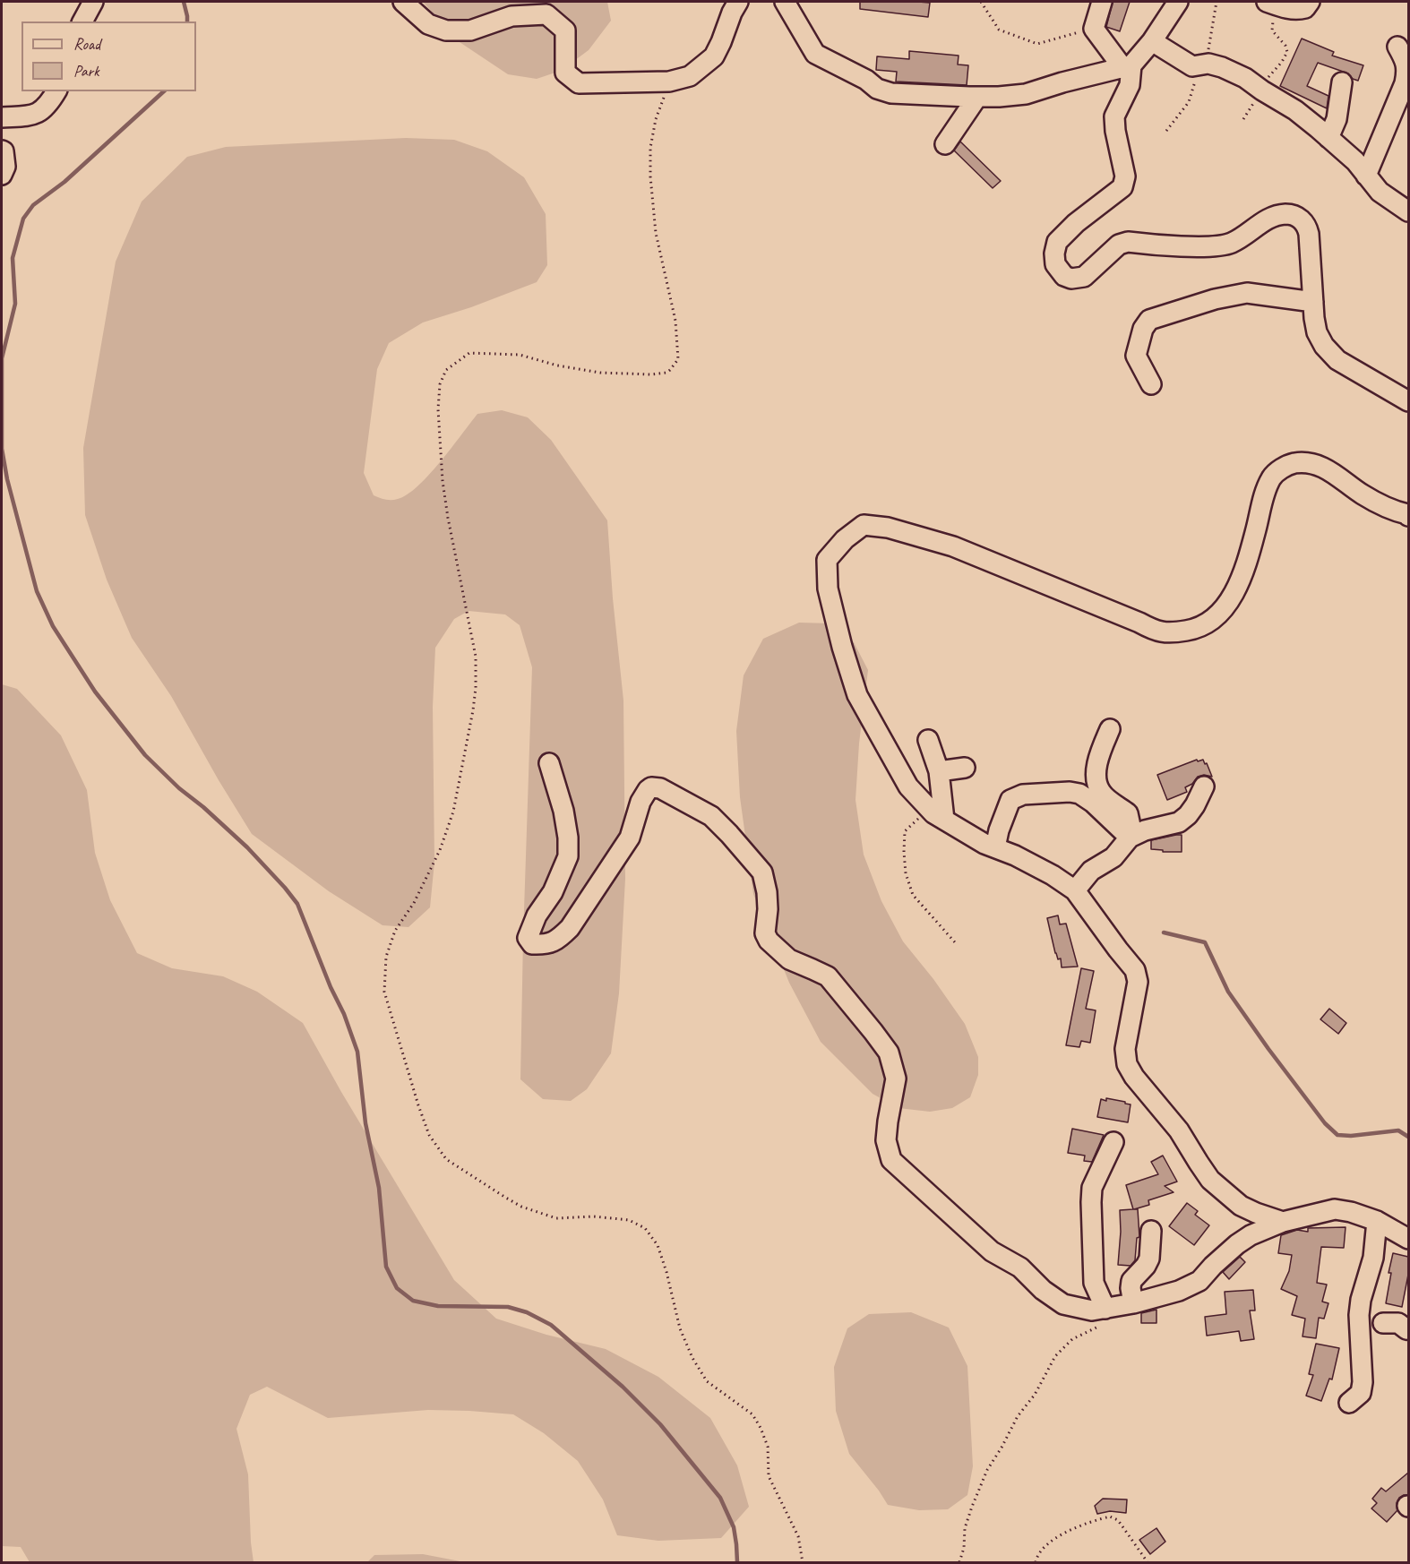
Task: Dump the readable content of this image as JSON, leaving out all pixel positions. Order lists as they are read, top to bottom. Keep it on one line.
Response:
{"legend":["Road","Park"]}
